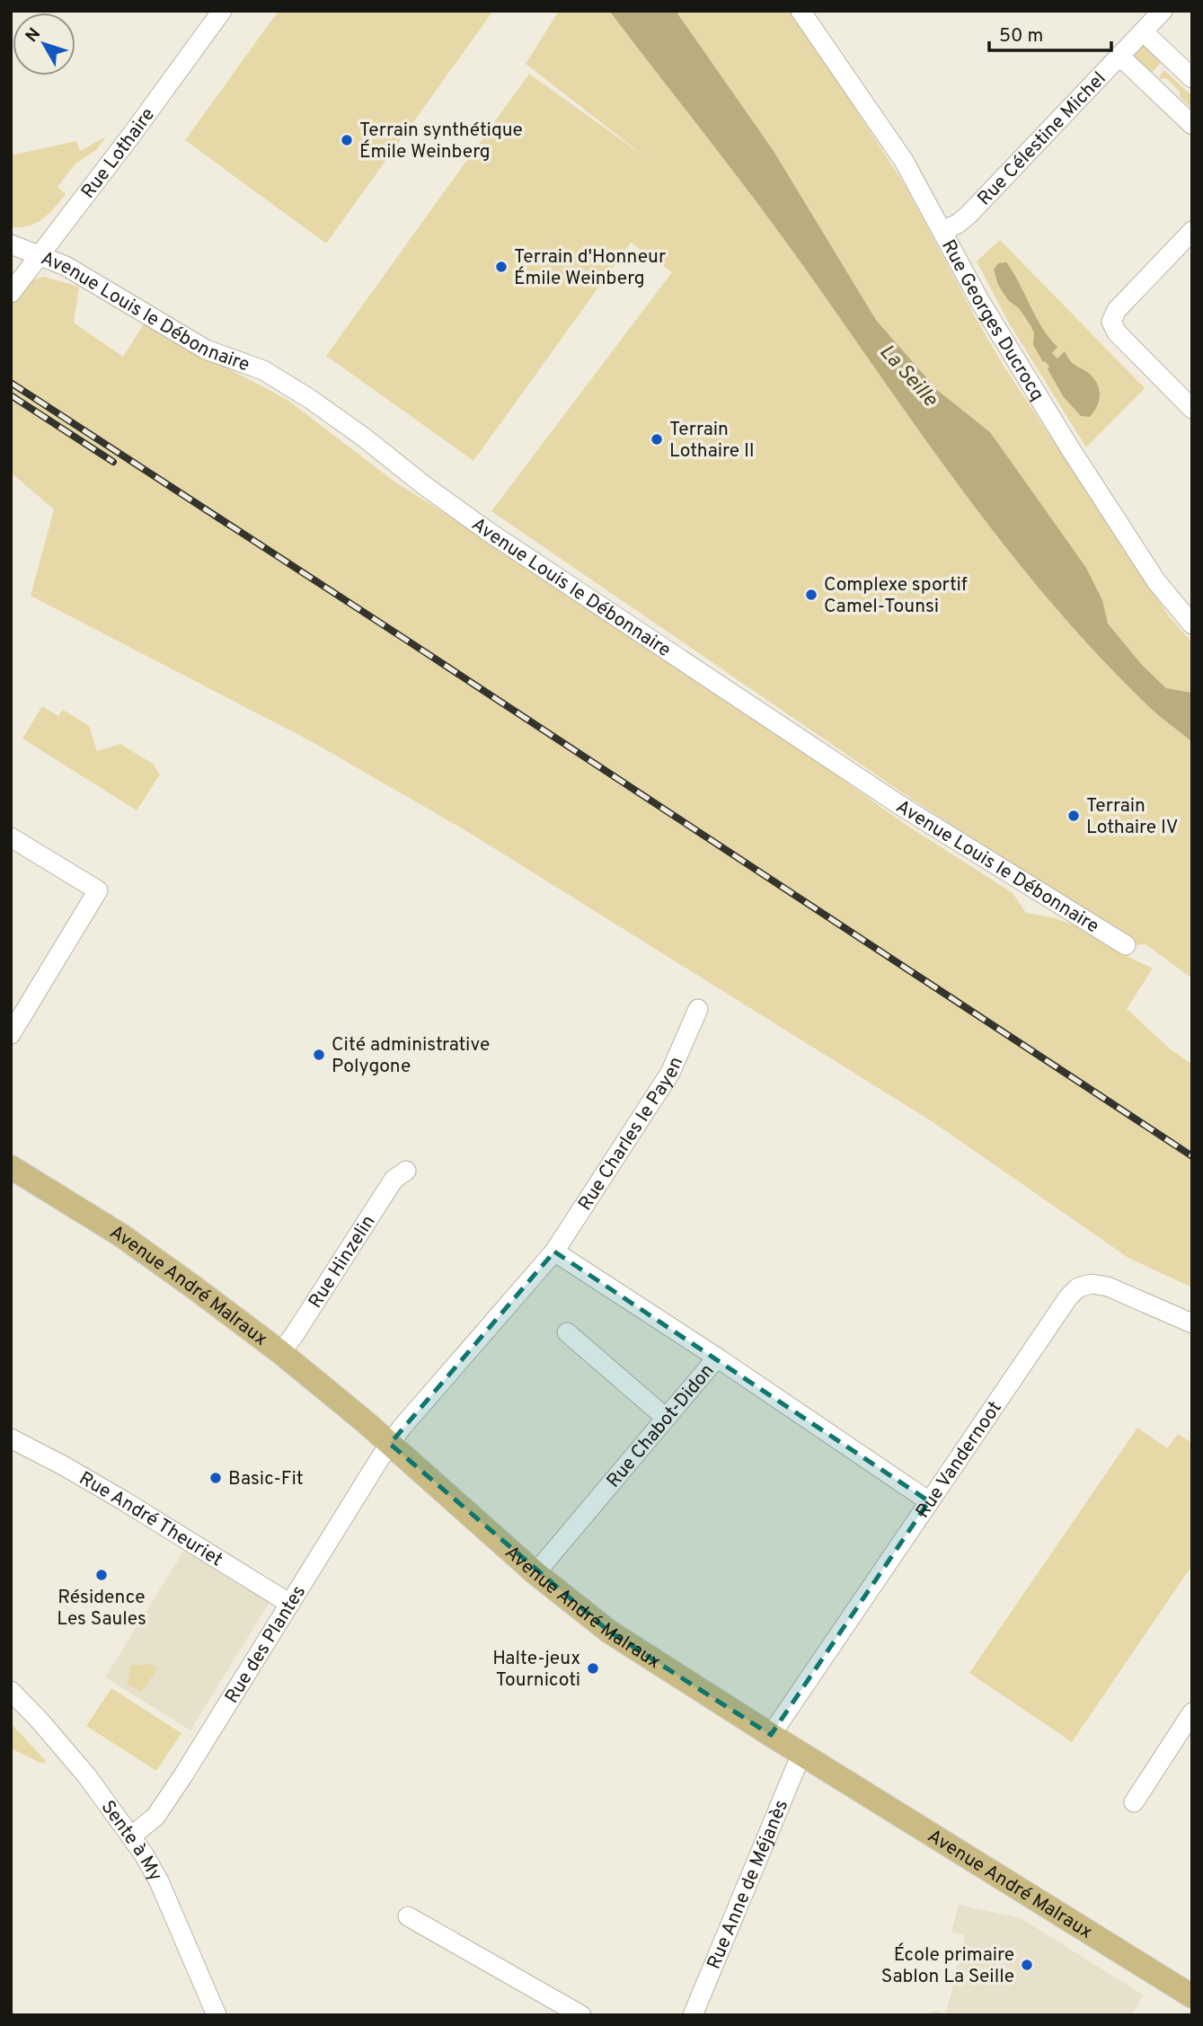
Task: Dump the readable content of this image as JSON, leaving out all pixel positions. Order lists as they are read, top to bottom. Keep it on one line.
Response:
{"streets":{"main road":["Avenue André Malraux"],"street":["Rue Célestine Michel","Rue Lothaire","Avenue Louis le Débonnaire","Rue Georges Ducrocq","Rue Charles le Payen","Rue Hinzelin","Rue Chabot-Didon","Rue Vandernoot","Rue André Theuriet","Rue des Plantes","Sente à My","Rue Anne de Méjanès"]},"crossings":[["Rue Célestine Michel","Rue Georges Ducrocq"],["Rue Lothaire","Avenue Louis le Débonnaire"],["Rue Charles le Payen","Avenue André Malraux"],["Rue Charles le Payen","Rue des Plantes"],["Rue Hinzelin","Avenue André Malraux"],["Avenue André Malraux","Rue Chabot-Didon"],["Avenue André Malraux","Rue Vandernoot"],["Avenue André Malraux","Rue des Plantes"],["Avenue André Malraux","Rue Anne de Méjanès"],["Rue Chabot-Didon","Rue Vandernoot"],["Rue André Theuriet","Rue des Plantes"],["Rue des Plantes","Sente à My"]],"water":["La Seille"],"places":["Terrain synthétique Émile Weinberg","Terrain d'Honneur Émile Weinberg","Terrain Lothaire II","Complexe sportif Camel-Tounsi","Terrain Lothaire IV","Cité administrative Polygone","Basic-Fit","Résidence Les Saules","Halte-jeux Tournicoti","École primaire Sablon La Seille"],"scale_bar":"50 m","north":"top left"}
